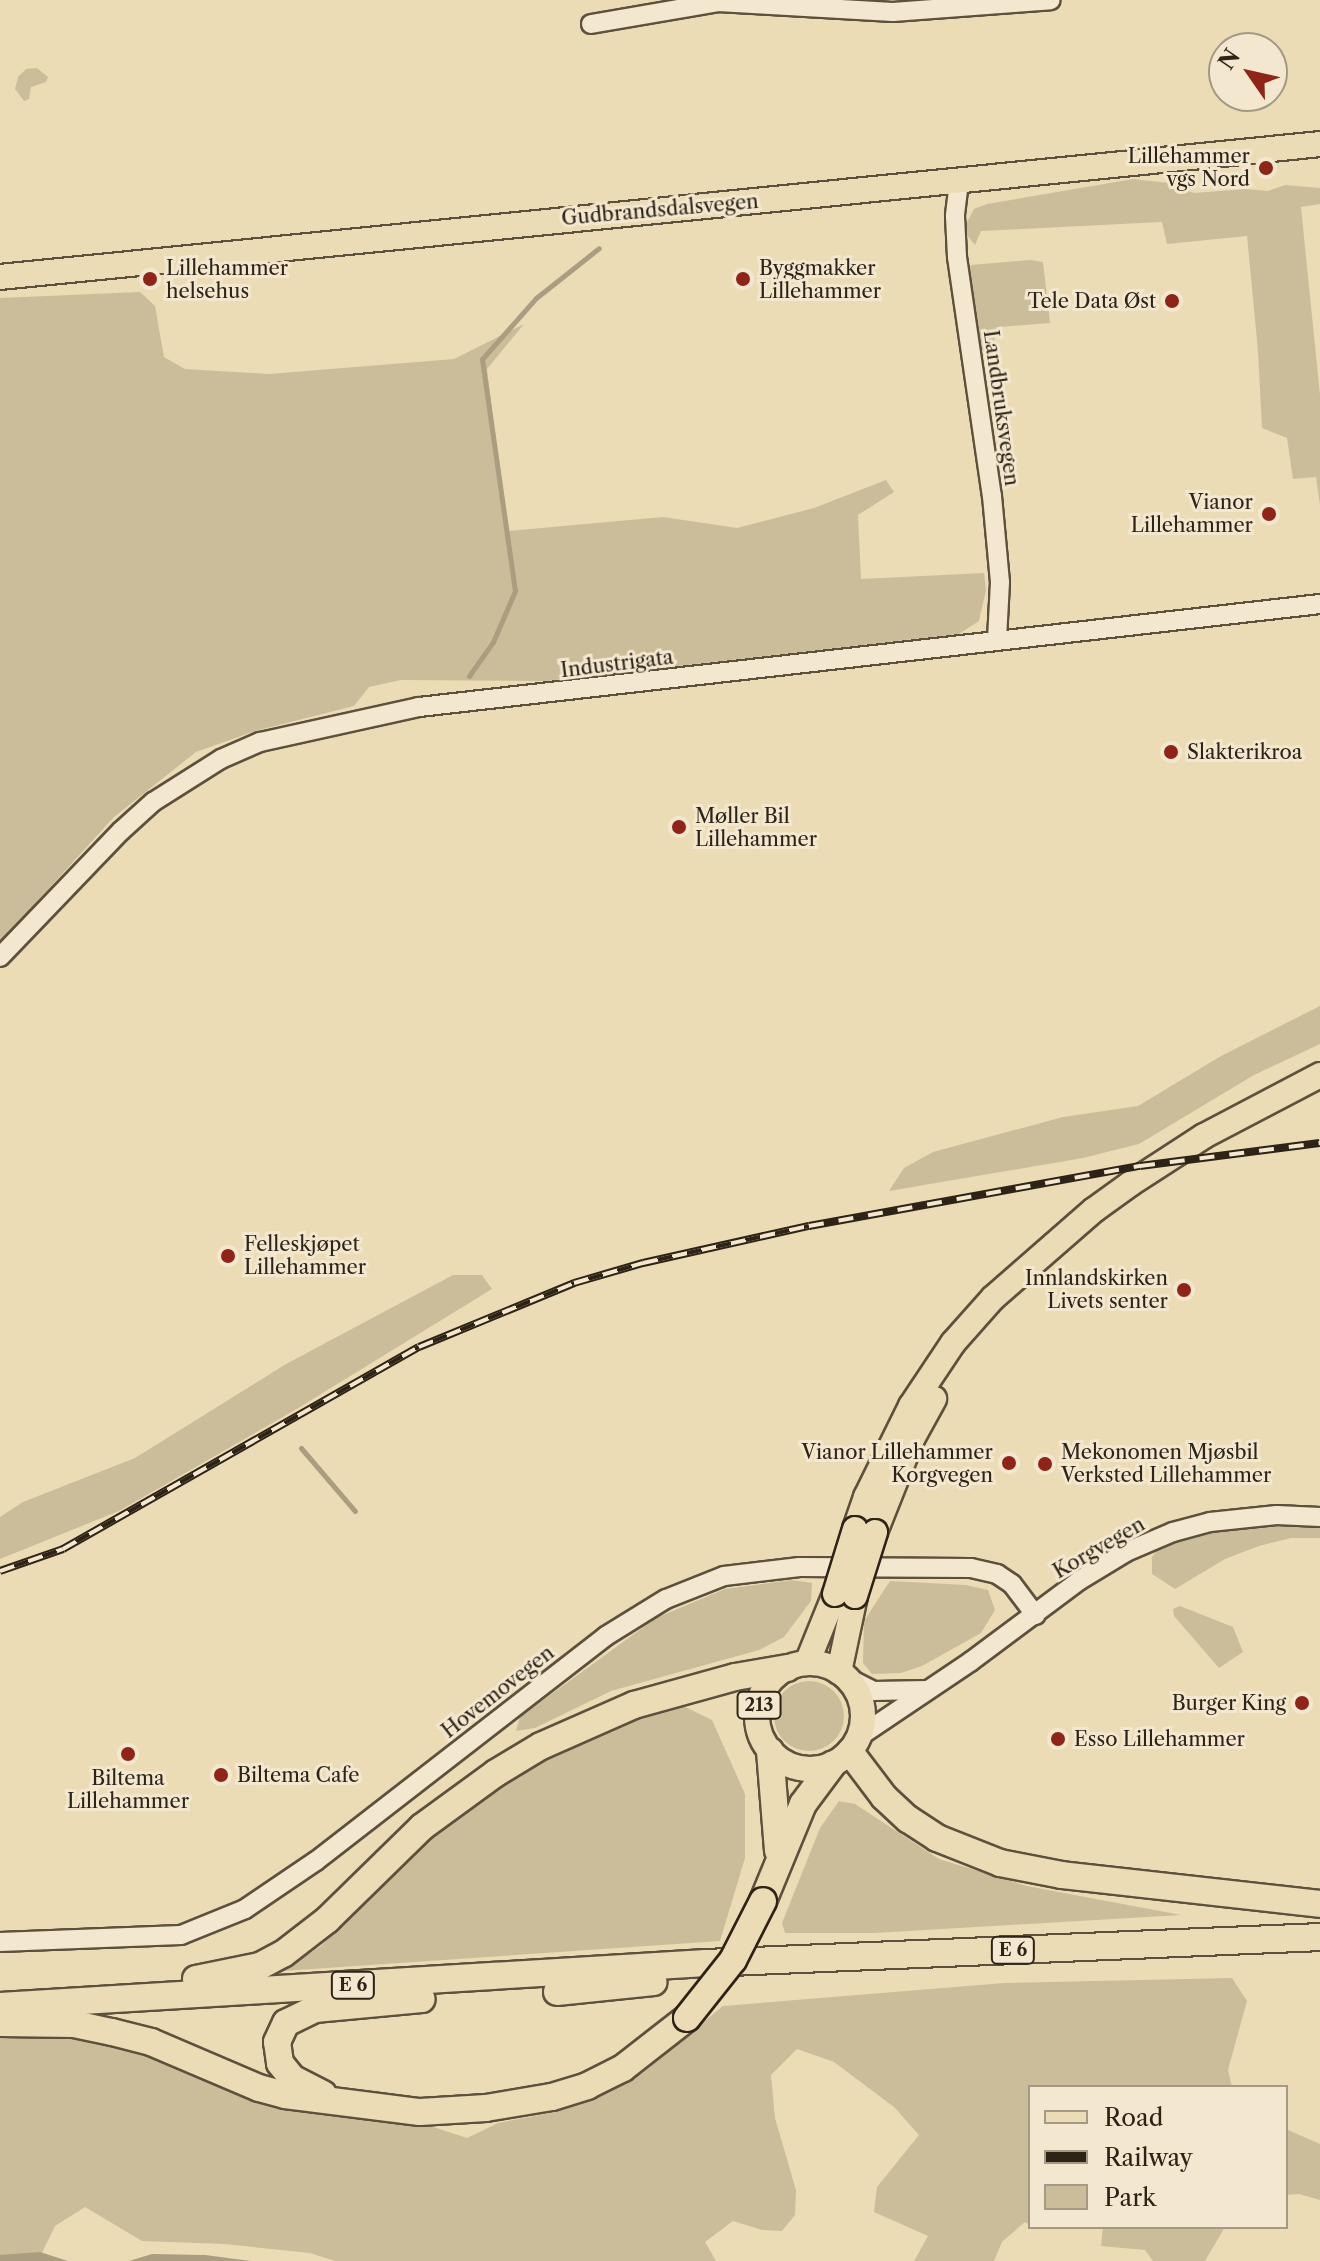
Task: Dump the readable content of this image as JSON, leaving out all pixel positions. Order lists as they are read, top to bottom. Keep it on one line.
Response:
{"streets":{"highway":["E 6"],"main road":["Gudbrandsdalsvegen","213"],"street":["Landbruksvegen","Industrigata","Korgvegen","Hovemovegen"]},"crossings":[["Gudbrandsdalsvegen","Landbruksvegen"],["Landbruksvegen","Industrigata"],["Korgvegen","Hovemovegen"],["Korgvegen","213"]],"places":["Lillehammer vgs Nord","Lillehammer helsehus","Byggmakker Lillehammer","Tele Data Øst","Vianor Lillehammer","Slakterikroa","Møller Bil Lillehammer","Felleskjøpet Lillehammer","Innlandskirken Livets senter","Vianor Lillehammer Korgvegen","Mekonomen Mjøsbil Verksted Lillehammer","Burger King","Esso Lillehammer","Biltema Lillehammer","Biltema Cafe"],"legend":["Road","Railway","Park"],"north":"top left"}
